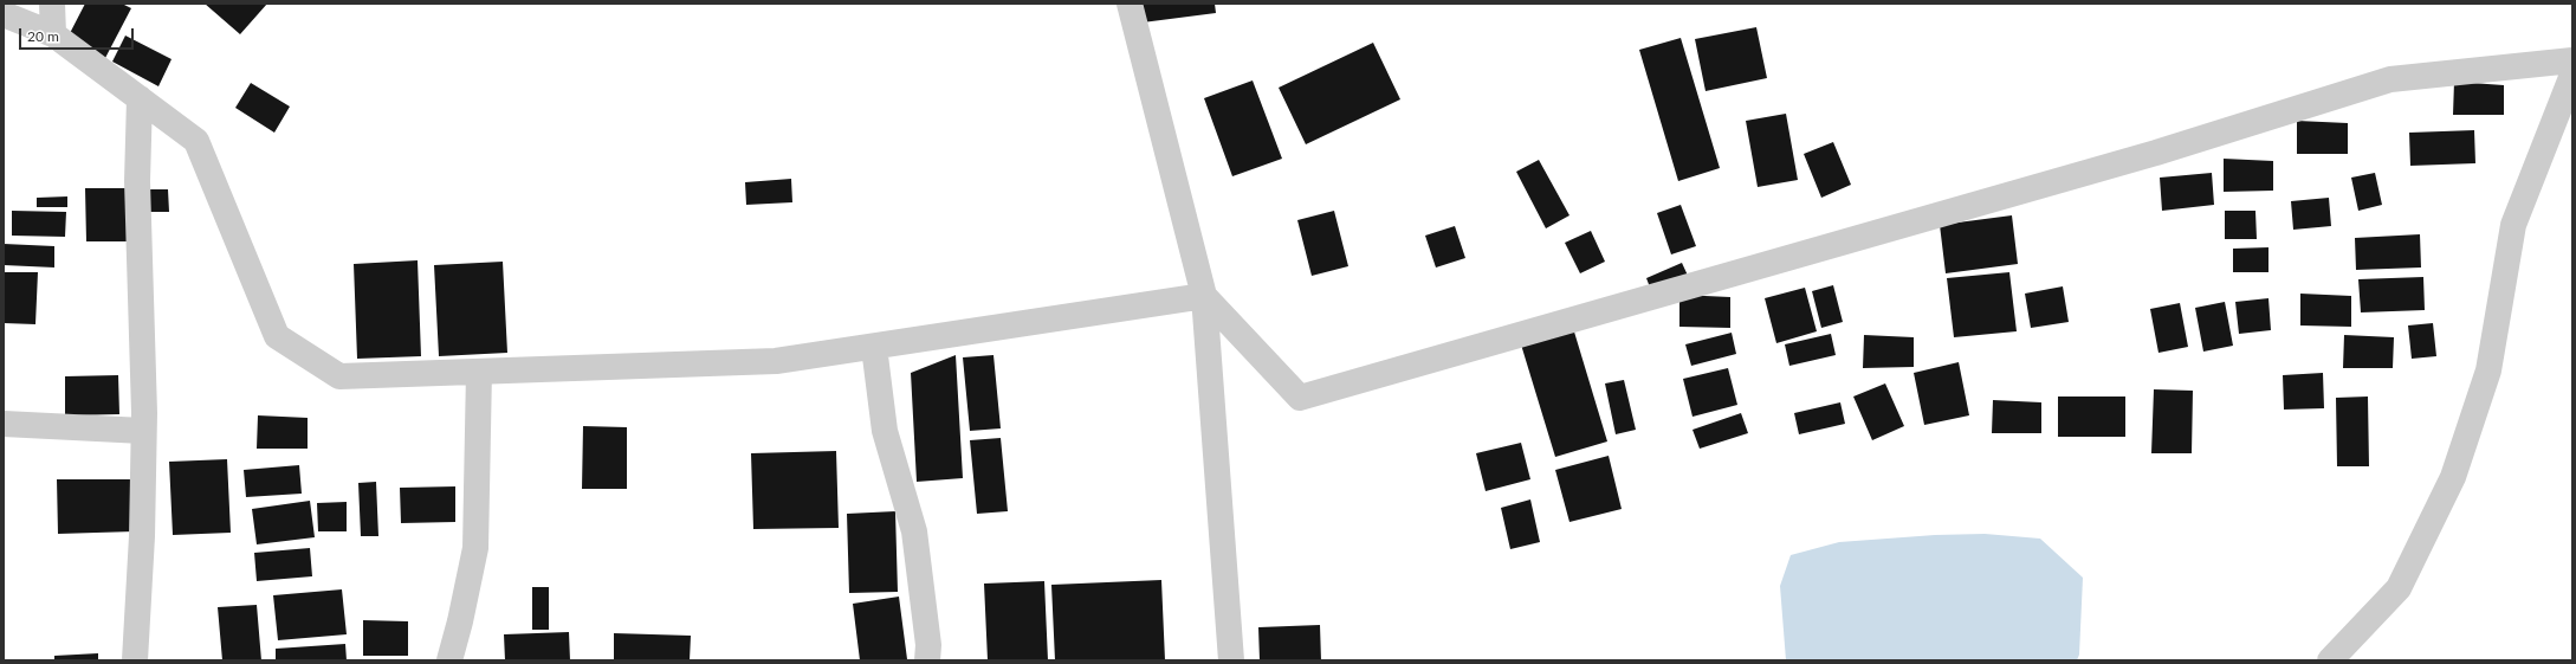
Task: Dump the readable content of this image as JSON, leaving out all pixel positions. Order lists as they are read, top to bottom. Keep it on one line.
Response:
{"scale_bar":"20 m"}
